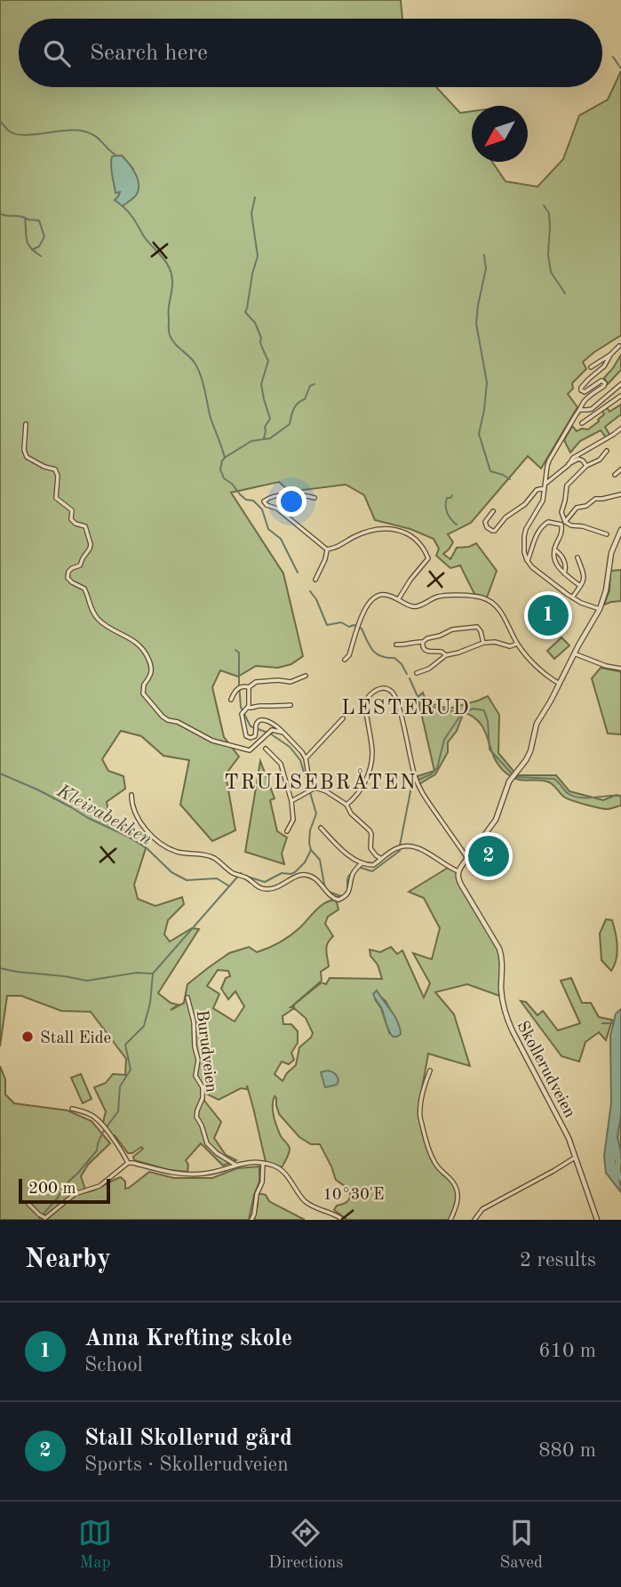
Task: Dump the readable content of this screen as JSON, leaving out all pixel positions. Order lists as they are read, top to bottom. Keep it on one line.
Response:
{"streets":{"street":["Burudveien","Skollerudveien"]},"districts":["LESTERUD","TRULSEBRÅTEN"],"water":["Kleivabekken"],"places":["Stall Eide"],"scale_bar":"200 m","north":"bottom left","page":{"search":"Search here","pins":["1","2"],"scale":"200 m","heading":["Nearby","2 results"],"list":[{"mark":"1","name":"Anna Krefting skole","note":"School","value":"610 m"},{"mark":"2","name":"Stall Skollerud gård","note":"Sports · Skollerudveien","value":"880 m"}],"nav":["Map","Directions","Saved"]},"coordinates":["10°30'E"]}
